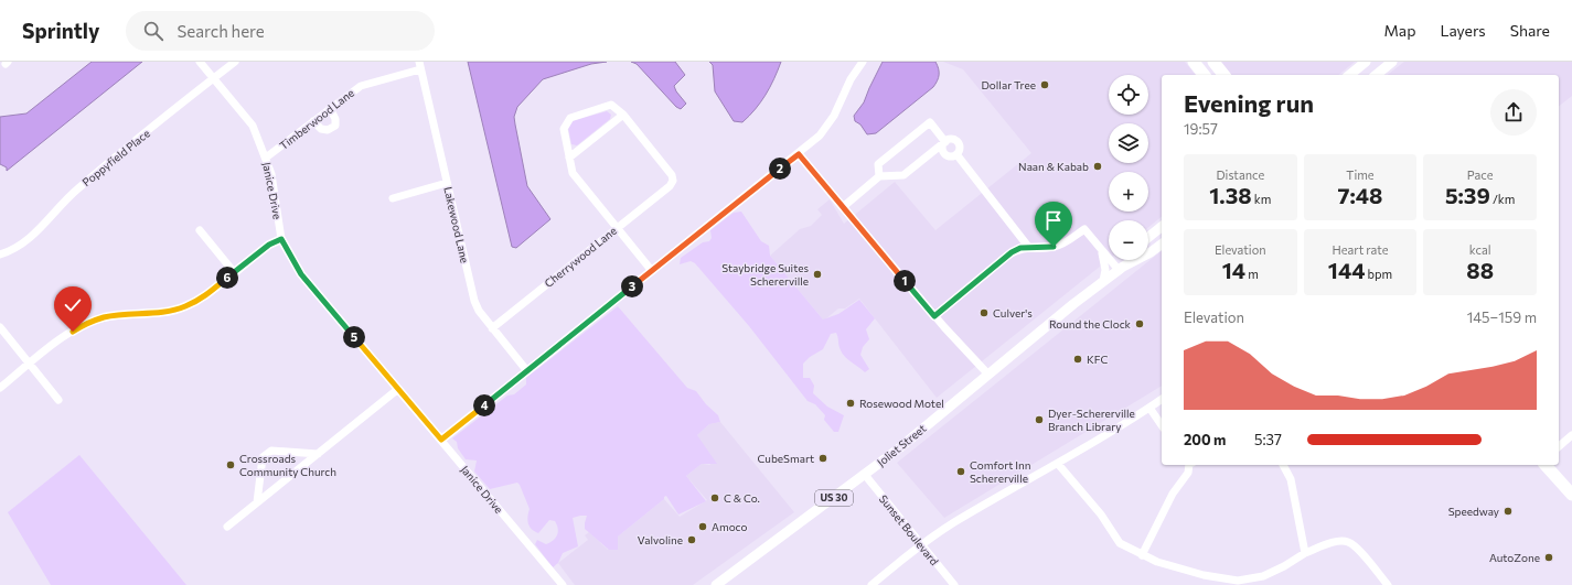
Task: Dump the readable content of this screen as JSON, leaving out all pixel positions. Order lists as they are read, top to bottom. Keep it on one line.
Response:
{"streets":{"main road":["Joliet Street","US 30"],"street":["Timberwood Lane","Poppyfield Place","Janice Drive","Lakewood Lane","Cherrywood Lane","Sunset Boulevard"]},"crossings":[["Timberwood Lane","Janice Drive"],["Timberwood Lane","Lakewood Lane"],["Poppyfield Place","Janice Drive"],["Lakewood Lane","Cherrywood Lane"],["Joliet Street","US 30"],["Joliet Street","Sunset Boulevard"]],"places":["Dollar Tree","Naan & Kabab","Staybridge Suites Schererville","Culver's","Round the Clock","KFC","Rosewood Motel","Dyer-Schererville Branch Library","CubeSmart","Crossroads Community Church","Comfort Inn Schererville","C & Co.","Speedway","Amoco","Valvoline","AutoZone"],"page":{"header":"Sprintly","search":"Search here","nav":["Map","Layers","Share"],"map_buttons":["+","−"],"heading":["Evening run","19:57"],"stats":[["Distance","1.38 km"],["Time","7:48"],["Pace","5:39 /km"],["Elevation","14 m"],["Heart rate","144 bpm"],["kcal","88"]],"pins":["2","6","1","3","5","4"],"chart":["Elevation","145–159 m"],"list":[{"name":"200 m","note":"5:37"}]}}
